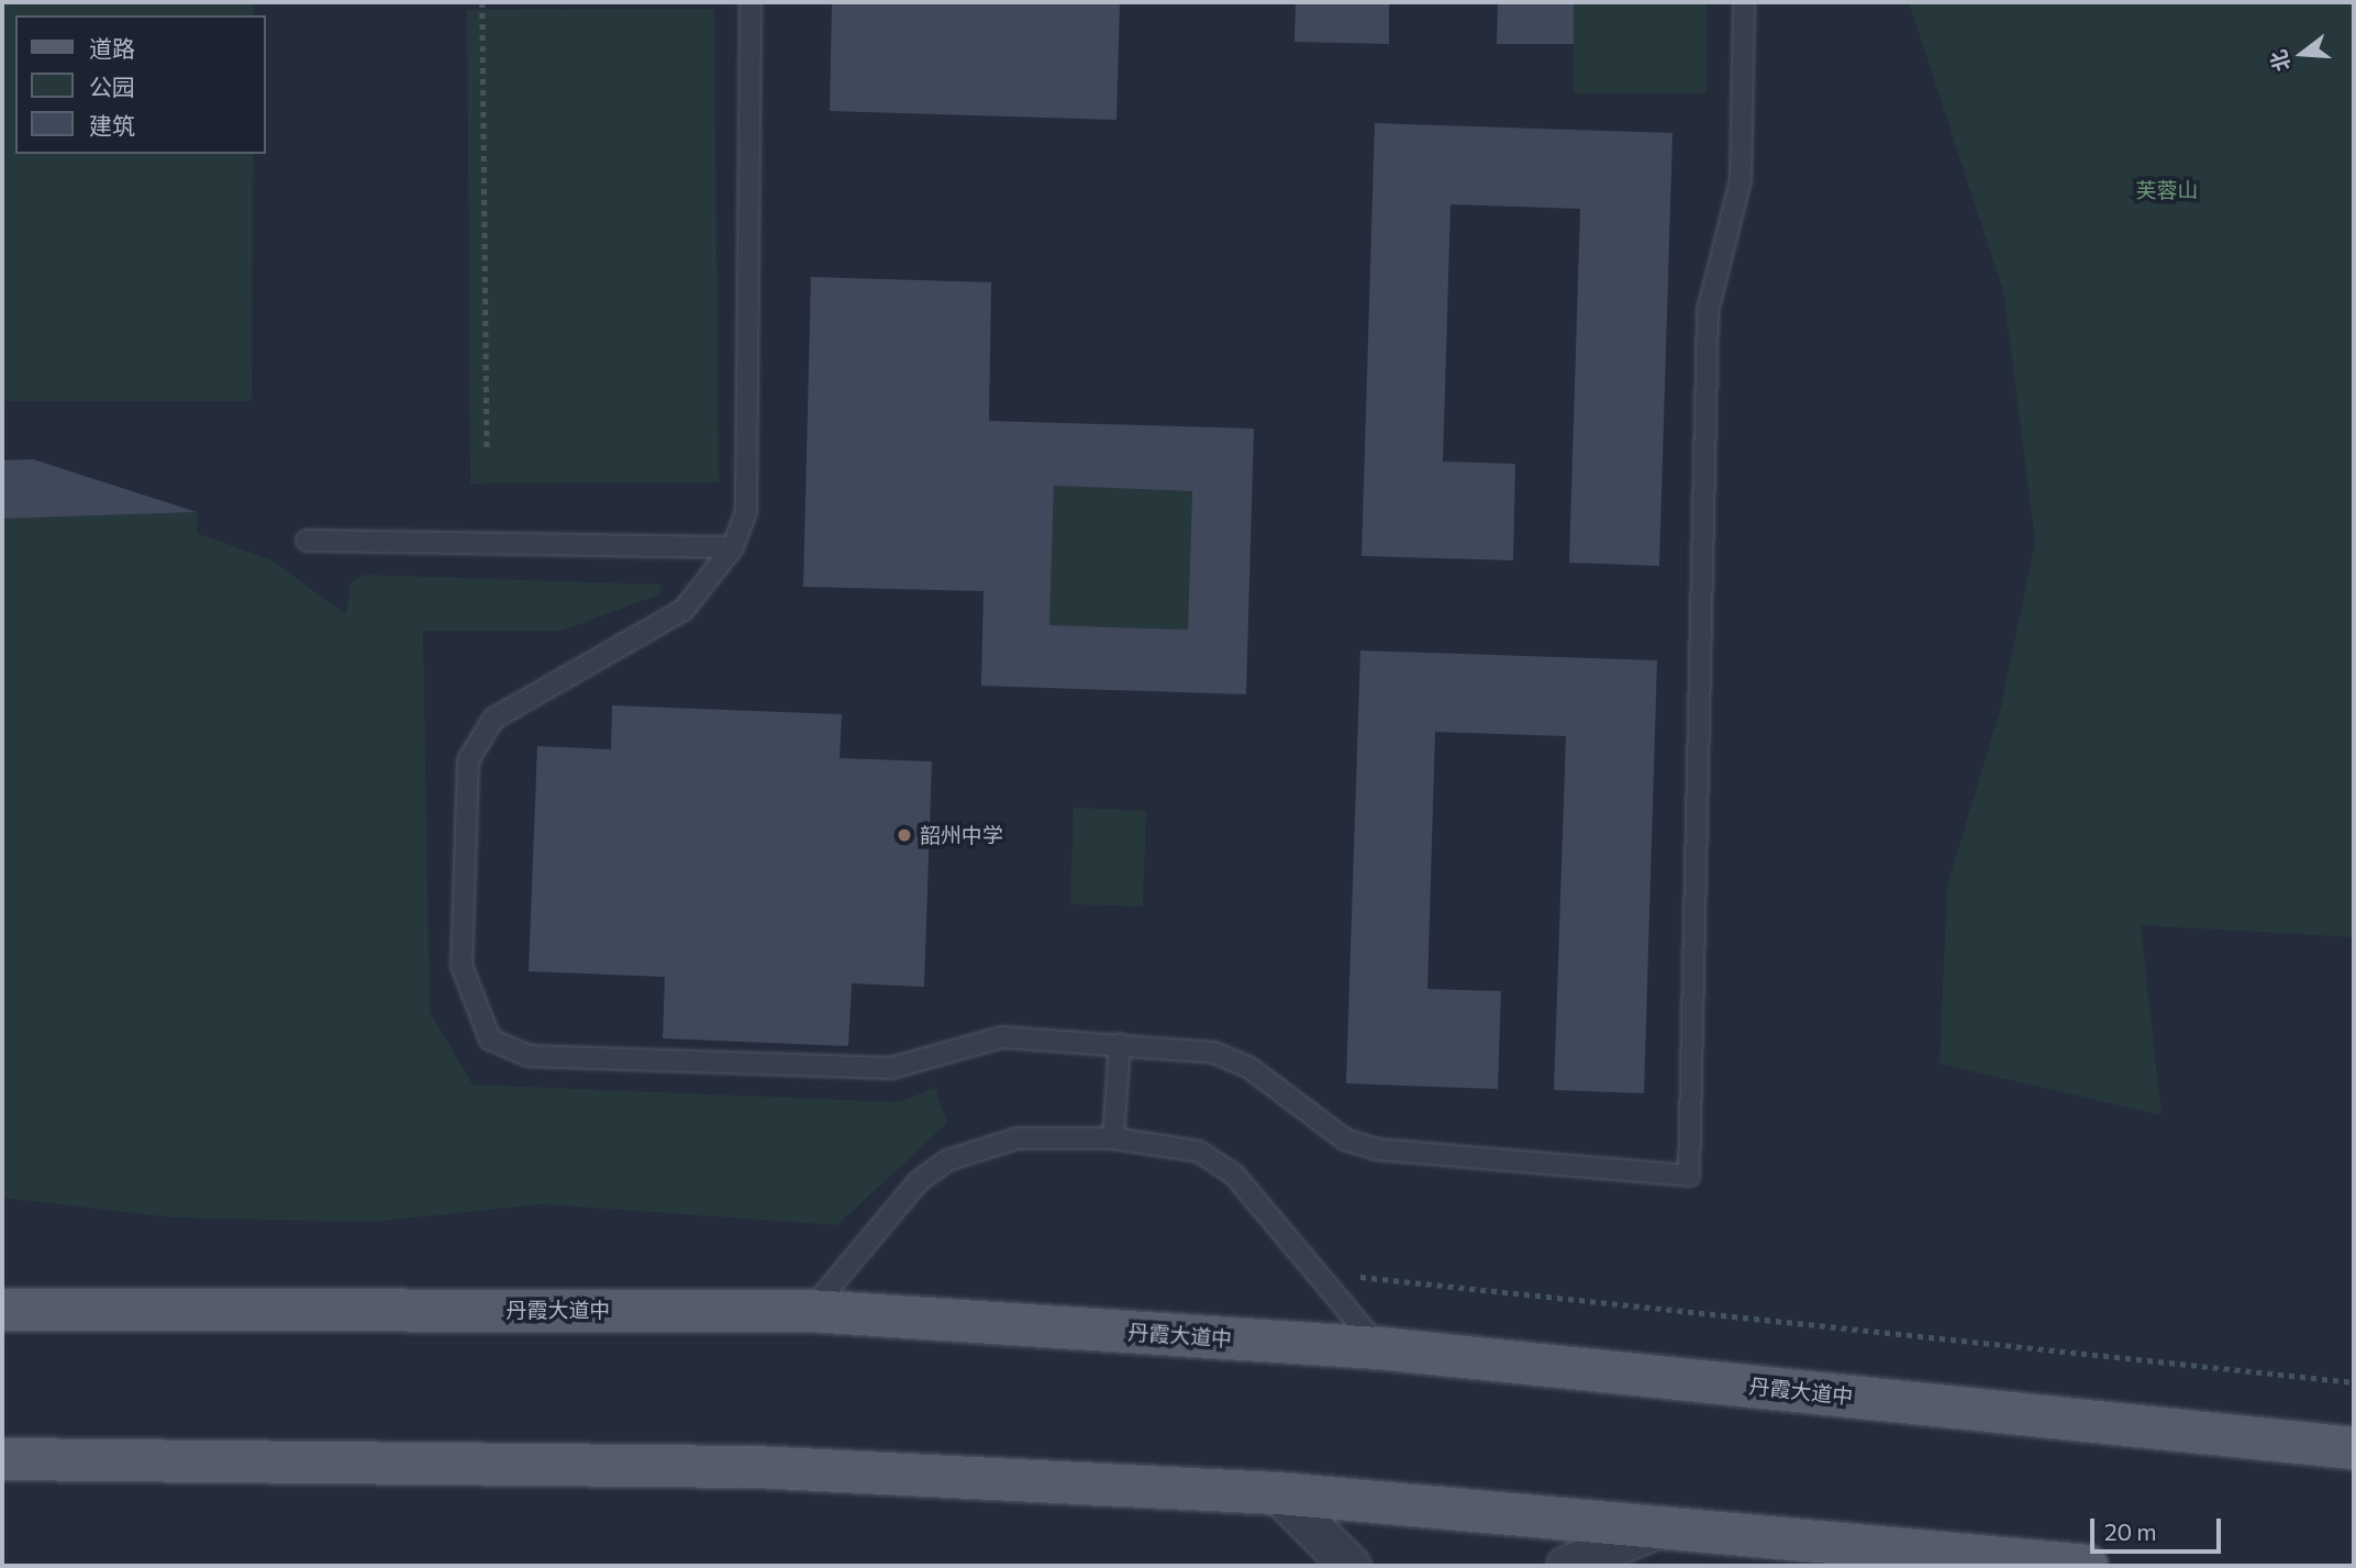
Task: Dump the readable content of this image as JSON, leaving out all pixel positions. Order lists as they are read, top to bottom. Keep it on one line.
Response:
{"streets":{"main road":["丹霞大道中"]},"parks":["芙蓉山"],"places":["韶州中学"],"legend":["道路","公园","建筑"],"scale_bar":"20 m","north":"left"}
